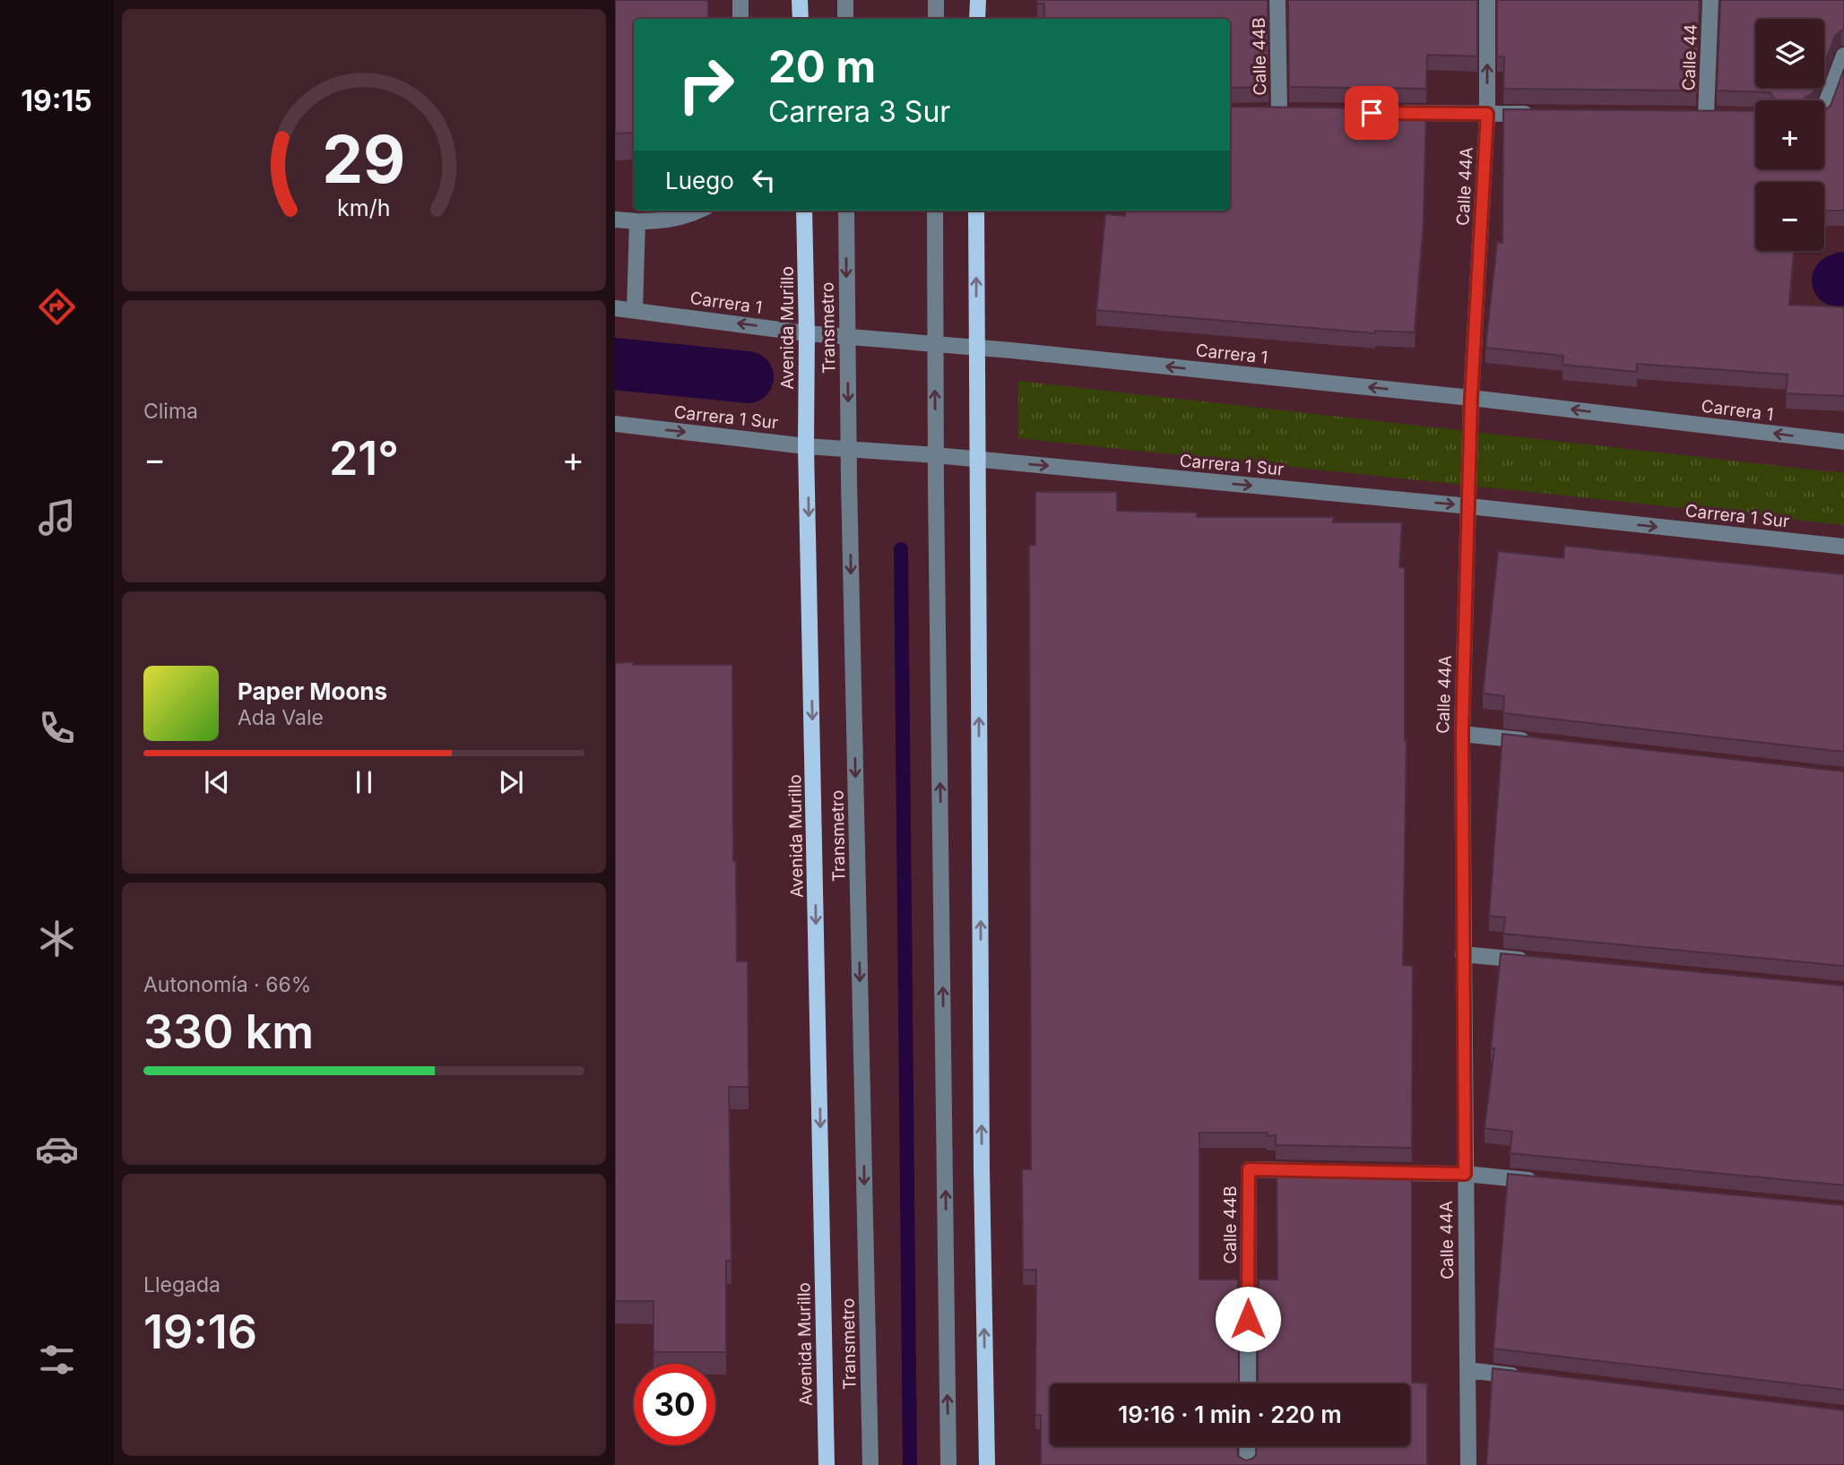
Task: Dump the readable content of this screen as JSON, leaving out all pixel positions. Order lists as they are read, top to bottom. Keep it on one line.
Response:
{"streets":{"main road":["Avenida Murillo"],"street":["Calle 44B","Calle 44","Calle 44A","Carrera 1","Transmetro","Carrera 1 Sur"]},"crossings":[["Calle 44A","Carrera 1"],["Calle 44A","Carrera 1 Sur"],["Carrera 1","Avenida Murillo"],["Carrera 1","Transmetro"],["Avenida Murillo","Carrera 1 Sur"],["Transmetro","Carrera 1 Sur"]],"one_way":["Carrera 1","Avenida Murillo","Carrera 1 Sur"],"page":{"tabs":"19:15","map_buttons":["+","−"],"turn":["20 m","Carrera 3 Sur"],"then":"Luego","tile":["Clima",["Autonomía · 66%","330 km"],["Llegada","19:16"]],"heat":["−","21°","+"],"song":["Paper Moons","Ada Vale"],"limit":"30","trip":"19:16 · 1 min · 220 m","gauge":["29","km/h"]}}
